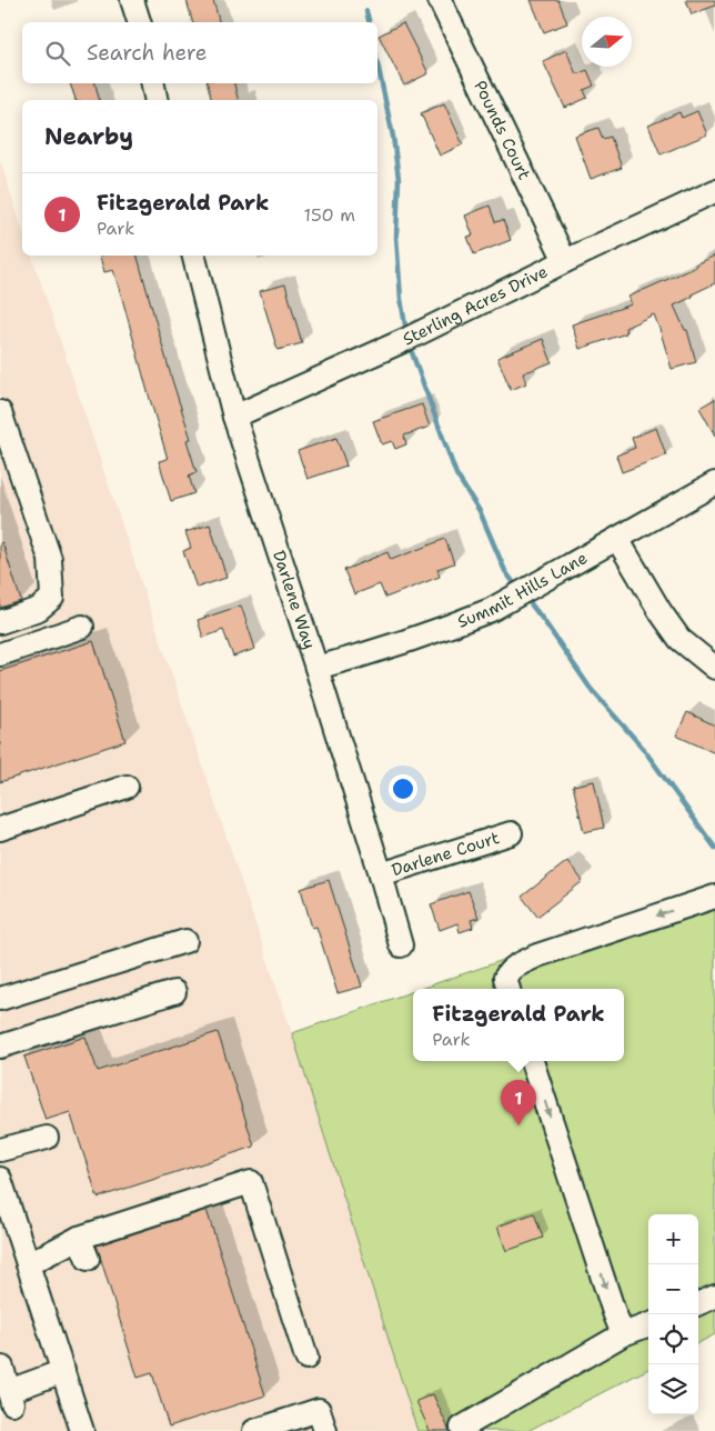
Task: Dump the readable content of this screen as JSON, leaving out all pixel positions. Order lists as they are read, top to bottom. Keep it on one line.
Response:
{"streets":{"street":["Pounds Court","Sterling Acres Drive","Summit Hills Lane","Darlene Way","Darlene Court"]},"crossings":[["Pounds Court","Sterling Acres Drive"],["Sterling Acres Drive","Darlene Way"],["Summit Hills Lane","Darlene Way"],["Darlene Way","Darlene Court"]],"north":"right","page":{"search":"Search here","heading":"Nearby","list":[{"mark":"1","name":"Fitzgerald Park","note":"Park","value":"150 m"}],"popup":["Fitzgerald Park","Park"],"pins":"1","map_buttons":["+","−"]}}
